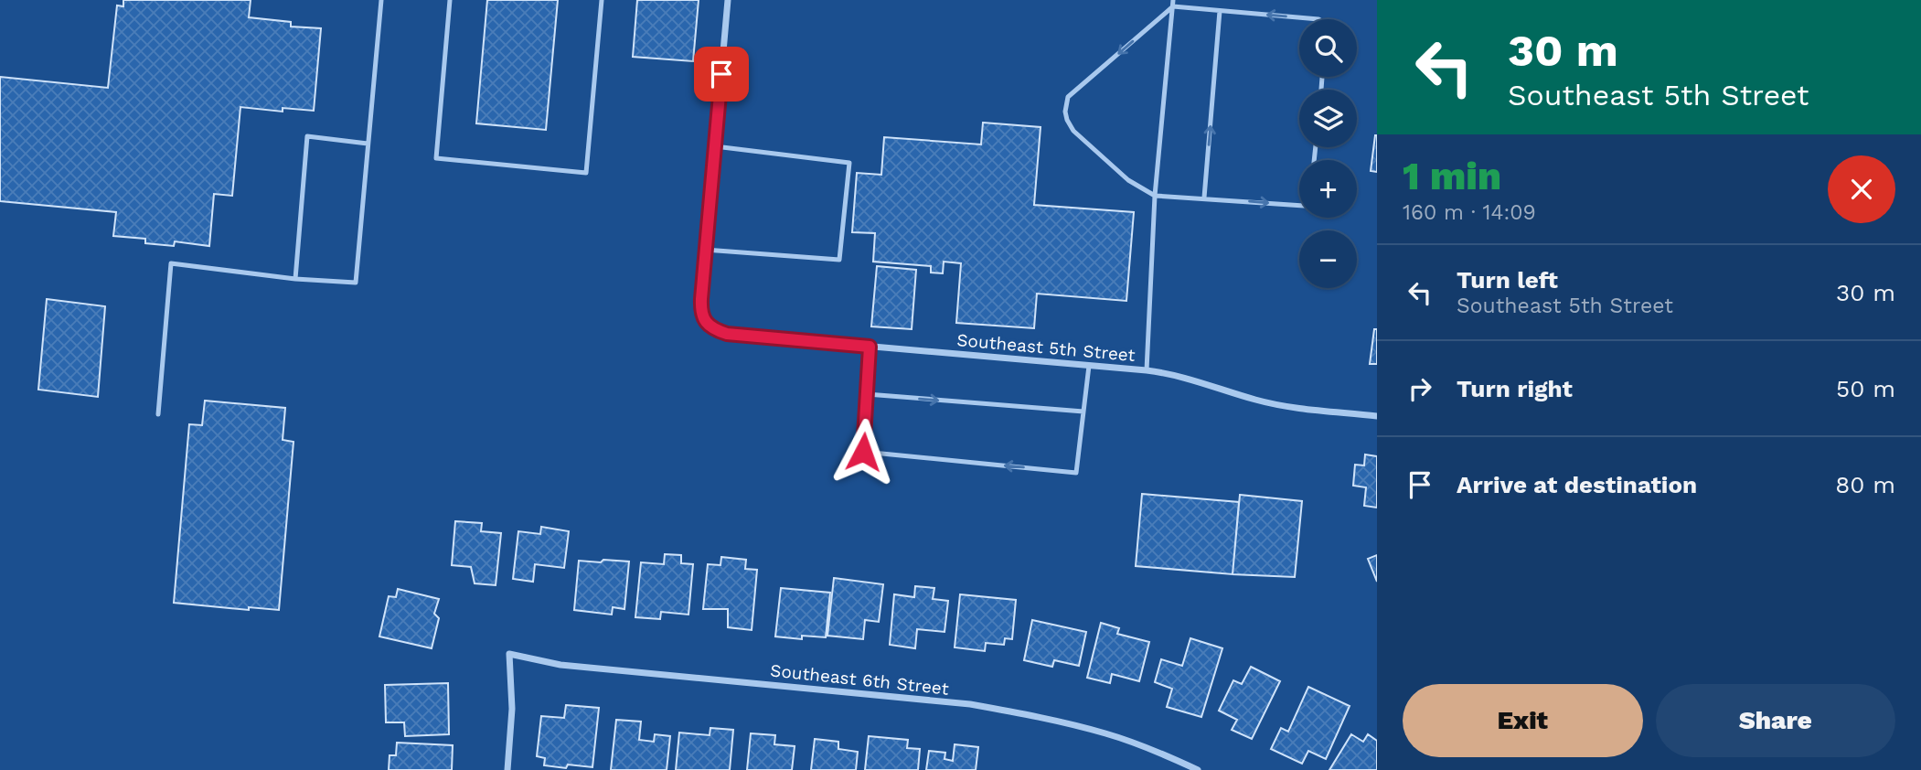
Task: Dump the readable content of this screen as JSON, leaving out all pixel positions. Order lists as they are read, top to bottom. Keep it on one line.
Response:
{"streets":{"street":["Southeast 5th Street","Southeast 6th Street"]},"page":{"turn":["30 m","Southeast 5th Street"],"map_buttons":["+","−"],"heading":["1 min","160 m · 14:09"],"list":[{"name":"Turn left","note":"Southeast 5th Street","value":"30 m"},{"name":"Turn right","value":"50 m"},{"name":"Arrive at destination","value":"80 m"}],"buttons":["Exit","Share"]}}
